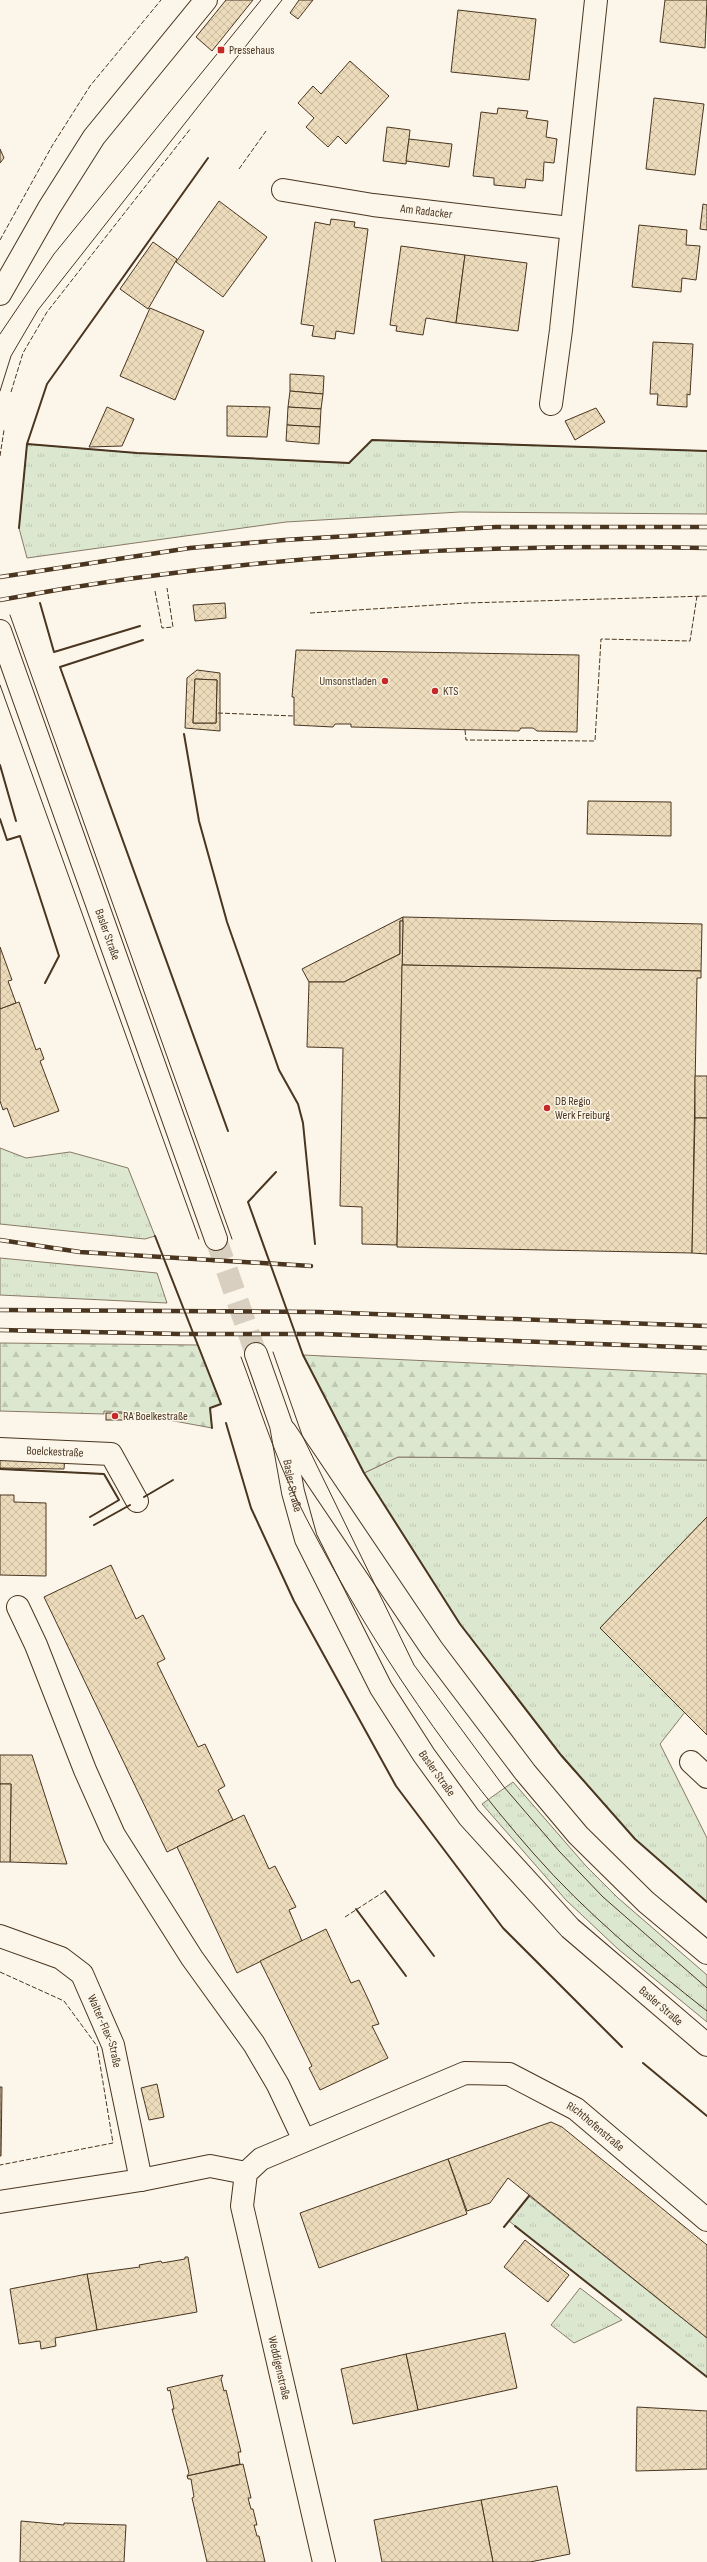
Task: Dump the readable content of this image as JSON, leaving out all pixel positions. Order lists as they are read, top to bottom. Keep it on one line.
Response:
{"streets":{"main road":["Am Radacker","Basler Straße","Boelckestraße","Walter-Flex-Straße","Richthofenstraße","Weddigenstraße"]},"places":{"transit":["Pressehaus"],"other":["Umsonstladen","KTS","DB Regio Werk Freiburg","RA Boelkestraße"]}}
